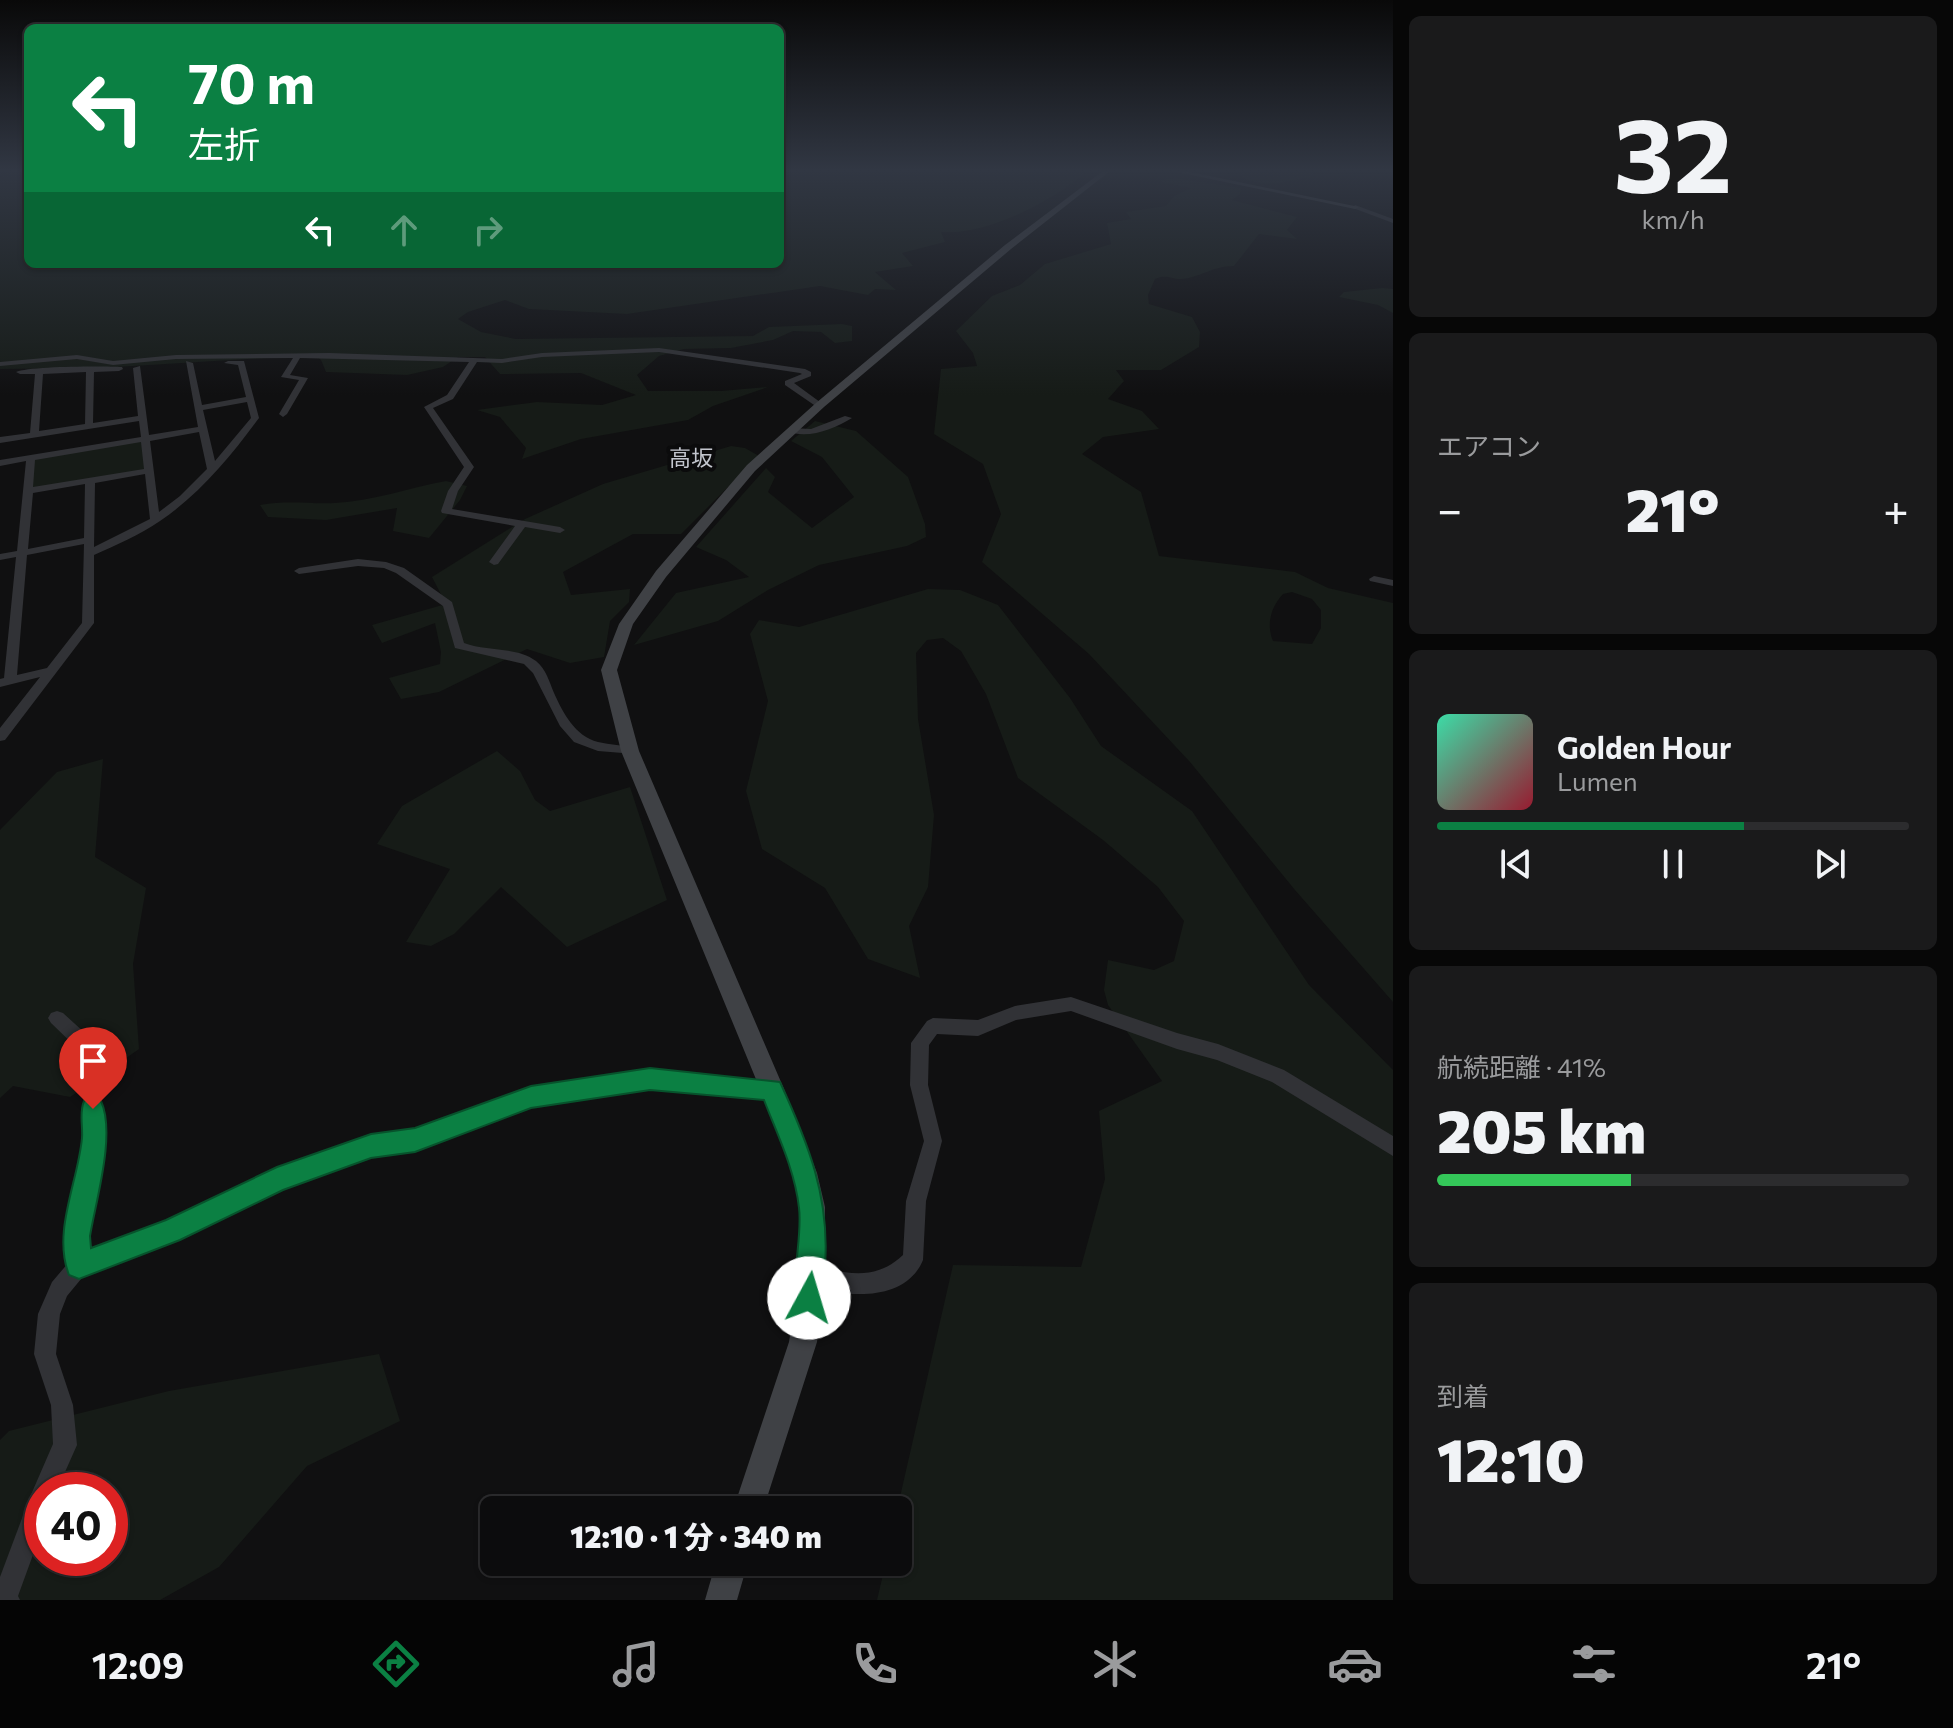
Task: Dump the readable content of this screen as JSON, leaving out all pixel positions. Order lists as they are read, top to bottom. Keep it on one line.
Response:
{"districts":["高坂"],"page":{"tile":[["32","km/h"],"エアコン",["航続距離 · 41%","205 km"],["到着","12:10"]],"turn":["70 m","左折"],"heat":["−","21°","+"],"song":["Golden Hour","Lumen"],"limit":"40","trip":"12:10 · 1 分 · 340 m","tabs":["12:09","21°"]}}
